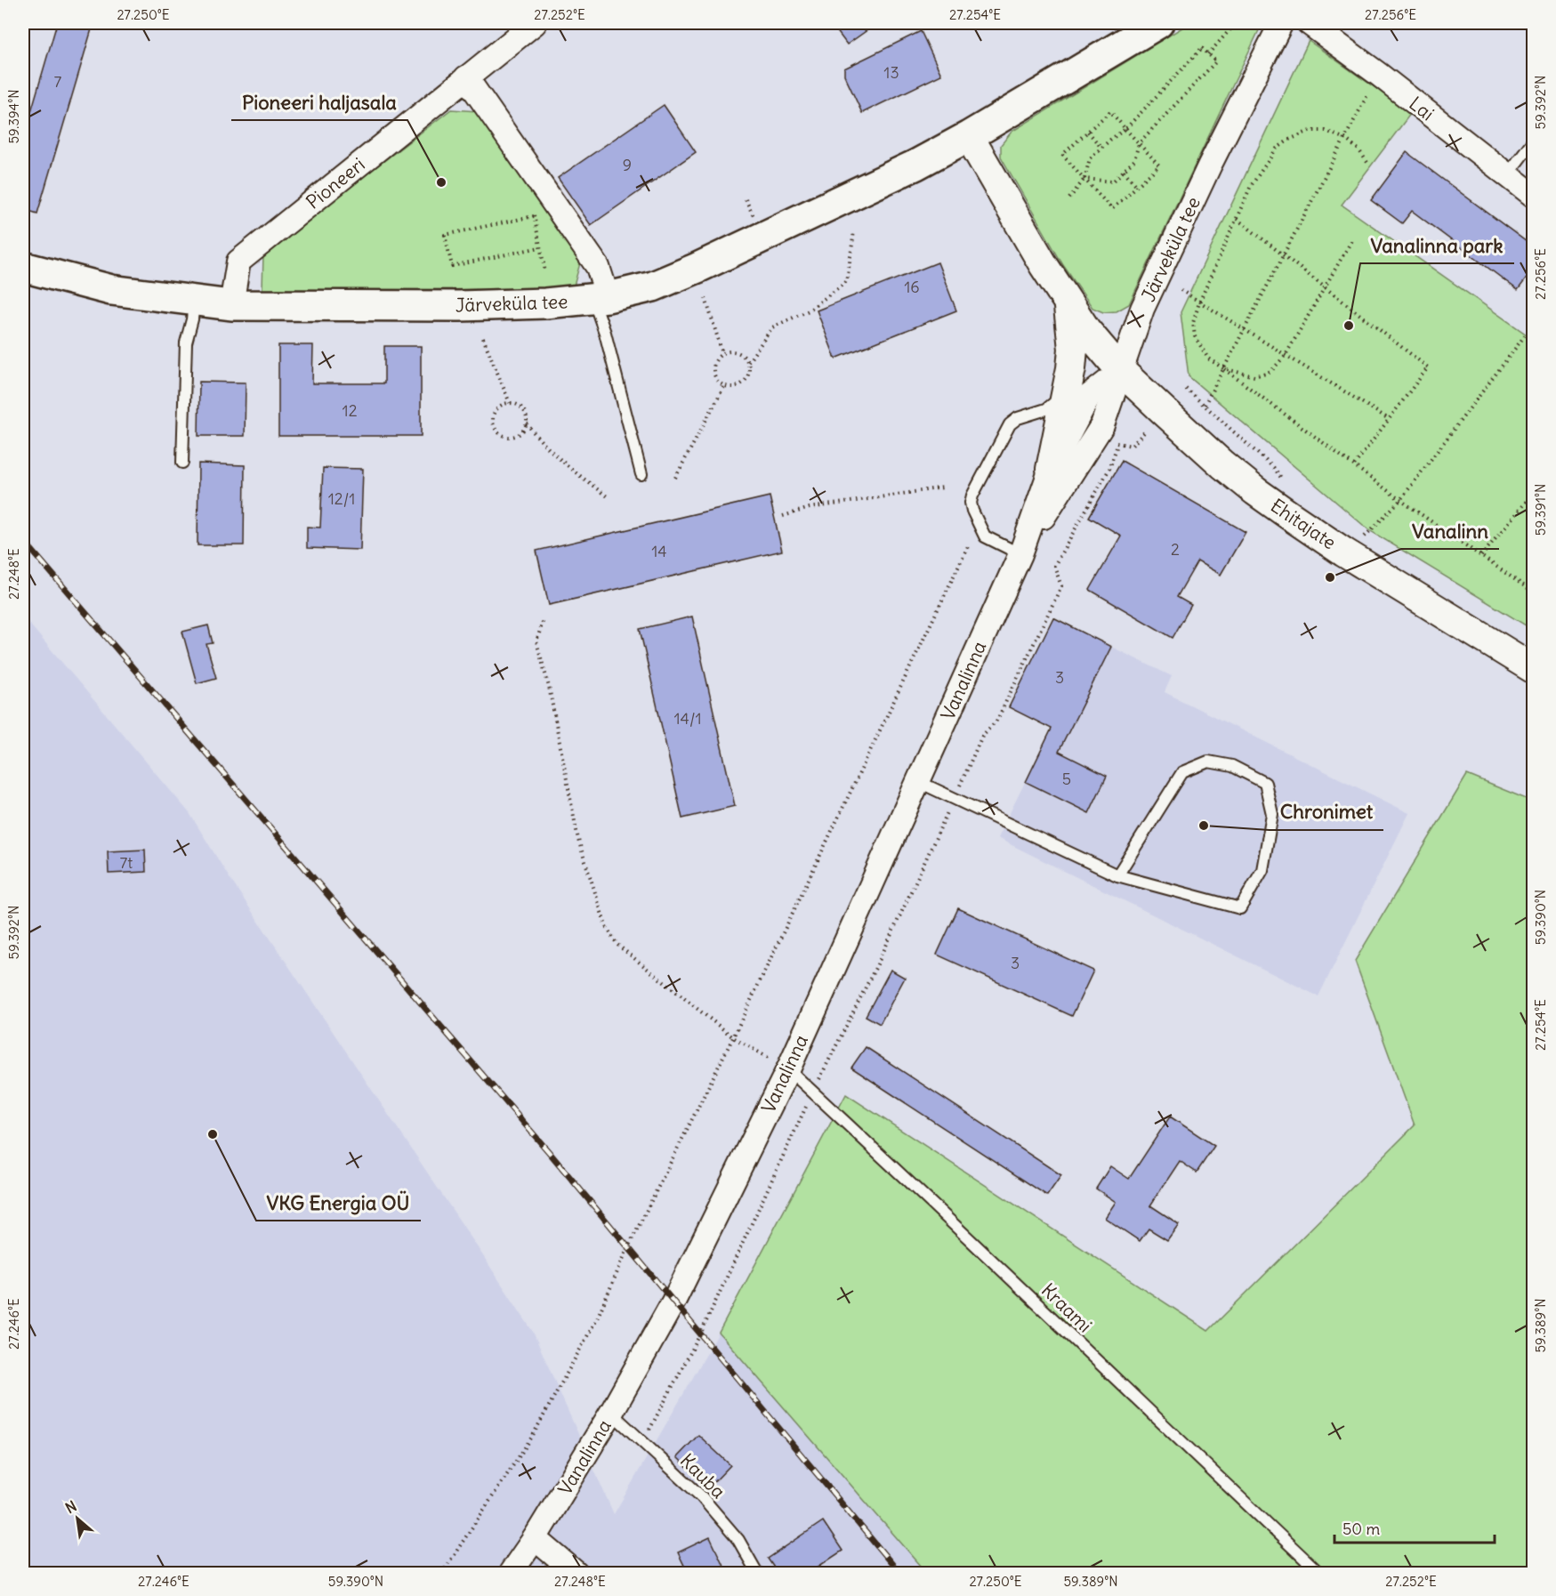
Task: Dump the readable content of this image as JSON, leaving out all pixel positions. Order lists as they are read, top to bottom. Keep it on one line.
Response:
{"streets":{"main road":["Järveküla tee"],"street":["Lai","Pioneeri","Ehitajate","Vanalinna"],"lane":["Kraami","Kauba"]},"crossings":[["Pioneeri","Järveküla tee"],["Järveküla tee","Ehitajate"],["Järveküla tee","Vanalinna"],["Ehitajate","Vanalinna"],["Vanalinna","Kraami"],["Vanalinna","Kauba"]],"places":["Pioneeri haljasala","Vanalinna park","Vanalinn","Chronimet","VKG Energia OÜ"],"house_numbers":["13","7","9","16","12","12/1","2","14","3","14/1","5","7t","3"],"scale_bar":"50 m","north":"top left","coordinates":["27.250°E","27.252°E","27.254°E","27.256°E","59.392°N","59.394°N","59.391°N","27.248°E","59.390°N","27.246°E","59.389°N"]}
